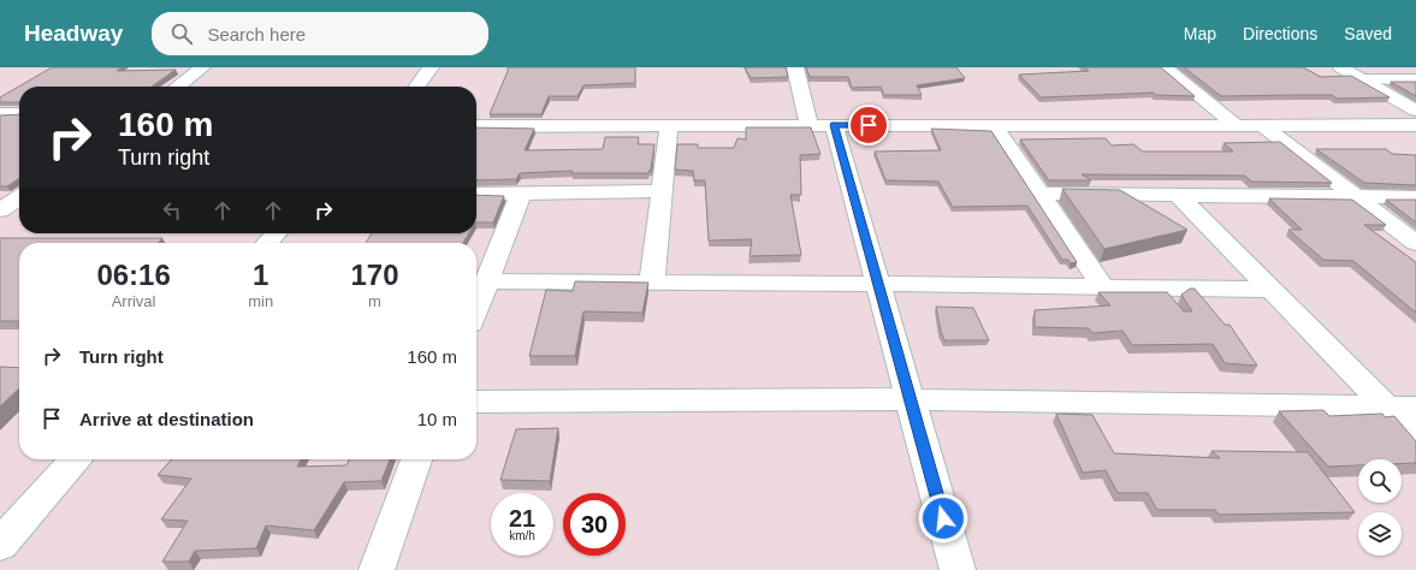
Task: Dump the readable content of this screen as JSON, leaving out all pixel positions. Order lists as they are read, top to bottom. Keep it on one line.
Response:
{"page":{"header":"Headway","search":"Search here","nav":["Map","Directions","Saved"],"turn":["160 m","Turn right"],"eta":["06:16","Arrival","1","min","170","m"],"list":[{"name":"Turn right","value":"160 m"},{"name":"Arrive at destination","value":"10 m"}],"speed":"21 km/h","limit":"30"}}
